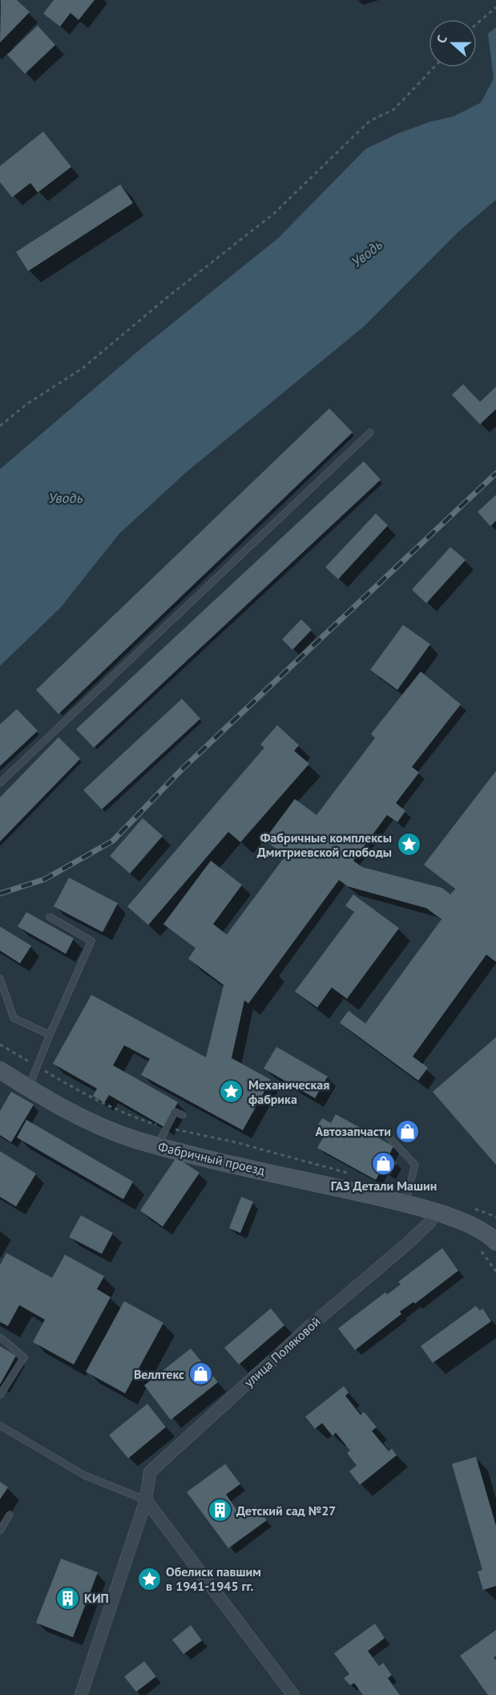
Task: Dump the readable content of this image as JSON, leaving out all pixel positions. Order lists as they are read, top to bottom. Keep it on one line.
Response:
{"streets":{"main road":["Фабричный проезд"],"street":["улица Поляковой"]},"crossings":[["Фабричный проезд","улица Поляковой"]],"water":["Уводь"],"places":{"place":["Фабричные комплексы Дмитриевской слободы","Механическая фабрика","Обелиск павшим в 1941-1945 гг."],"shop":["Автозапчасти","ГАЗ Детали Машин","Веллтекс"],"building":["Детский сад №27","КИП"]},"north":"left"}
